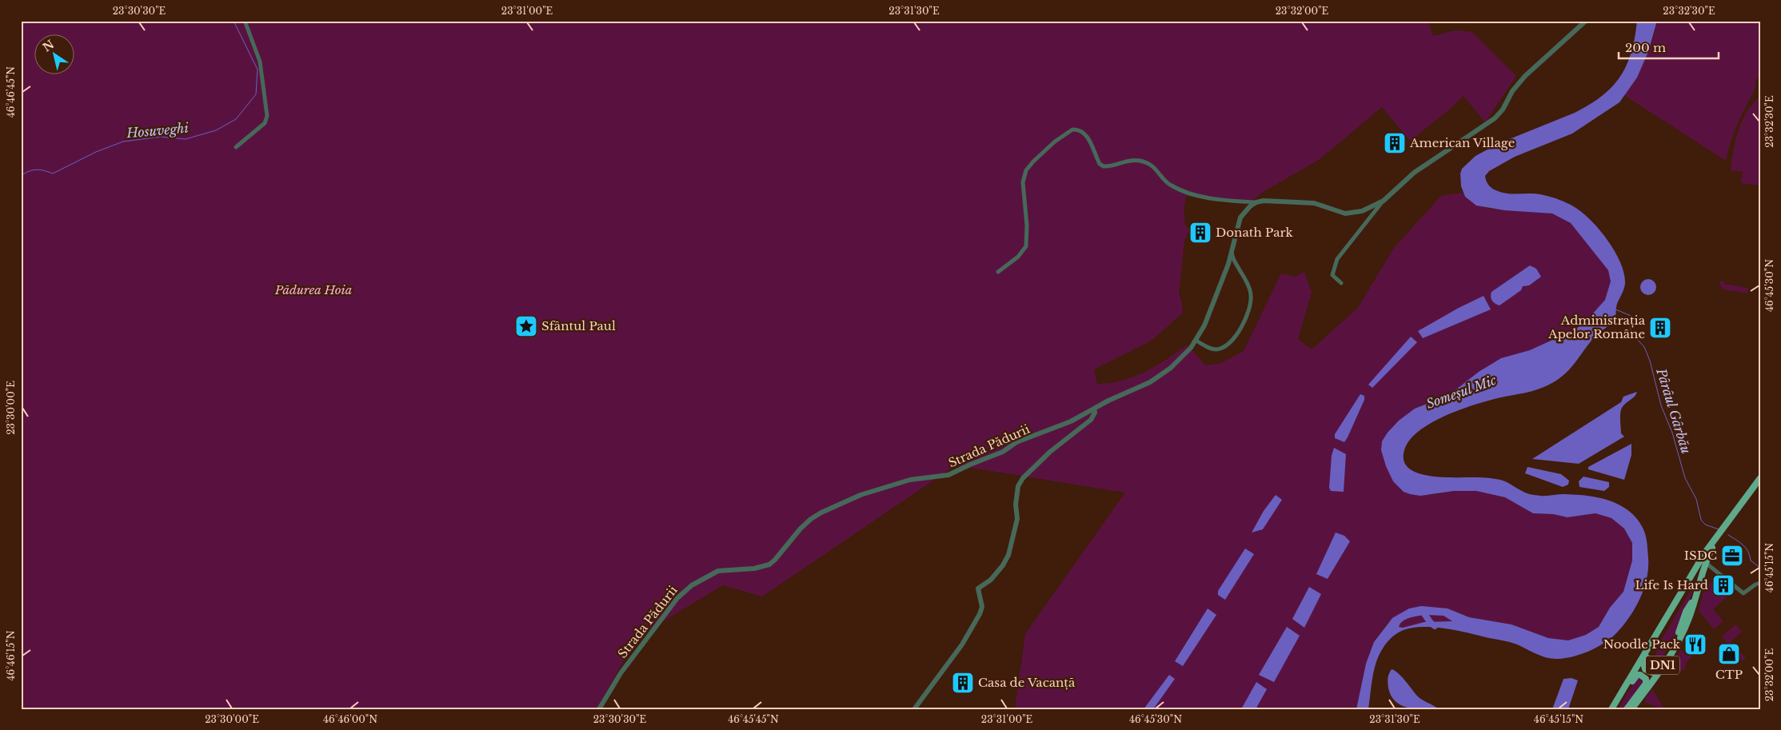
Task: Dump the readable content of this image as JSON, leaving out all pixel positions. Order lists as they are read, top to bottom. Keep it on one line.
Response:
{"streets":{"main road":["DN1"],"street":["Strada Pădurii"]},"water":["Hosuveghi","Someșul Mic","Pârâul Gârbău"],"parks":["Pădurea Hoia"],"places":{"building":["American Village","Donath Park","Administrația Apelor Române","Life Is Hard","Casa de Vacanță"],"place":["Sfântul Paul"],"office":["ISDC"],"restaurant":["Noodle Pack"],"shop":["CTP"]},"scale_bar":"200 m","north":"top left","coordinates":["23°30'30\"E","23°31'00\"E","23°31'30\"E","23°32'00\"E","23°32'30\"E","46°46'45\"N","46°45'30\"N","23°30'00\"E","46°45'15\"N","46°46'15\"N","46°46'00\"N","46°45'45\"N"]}
